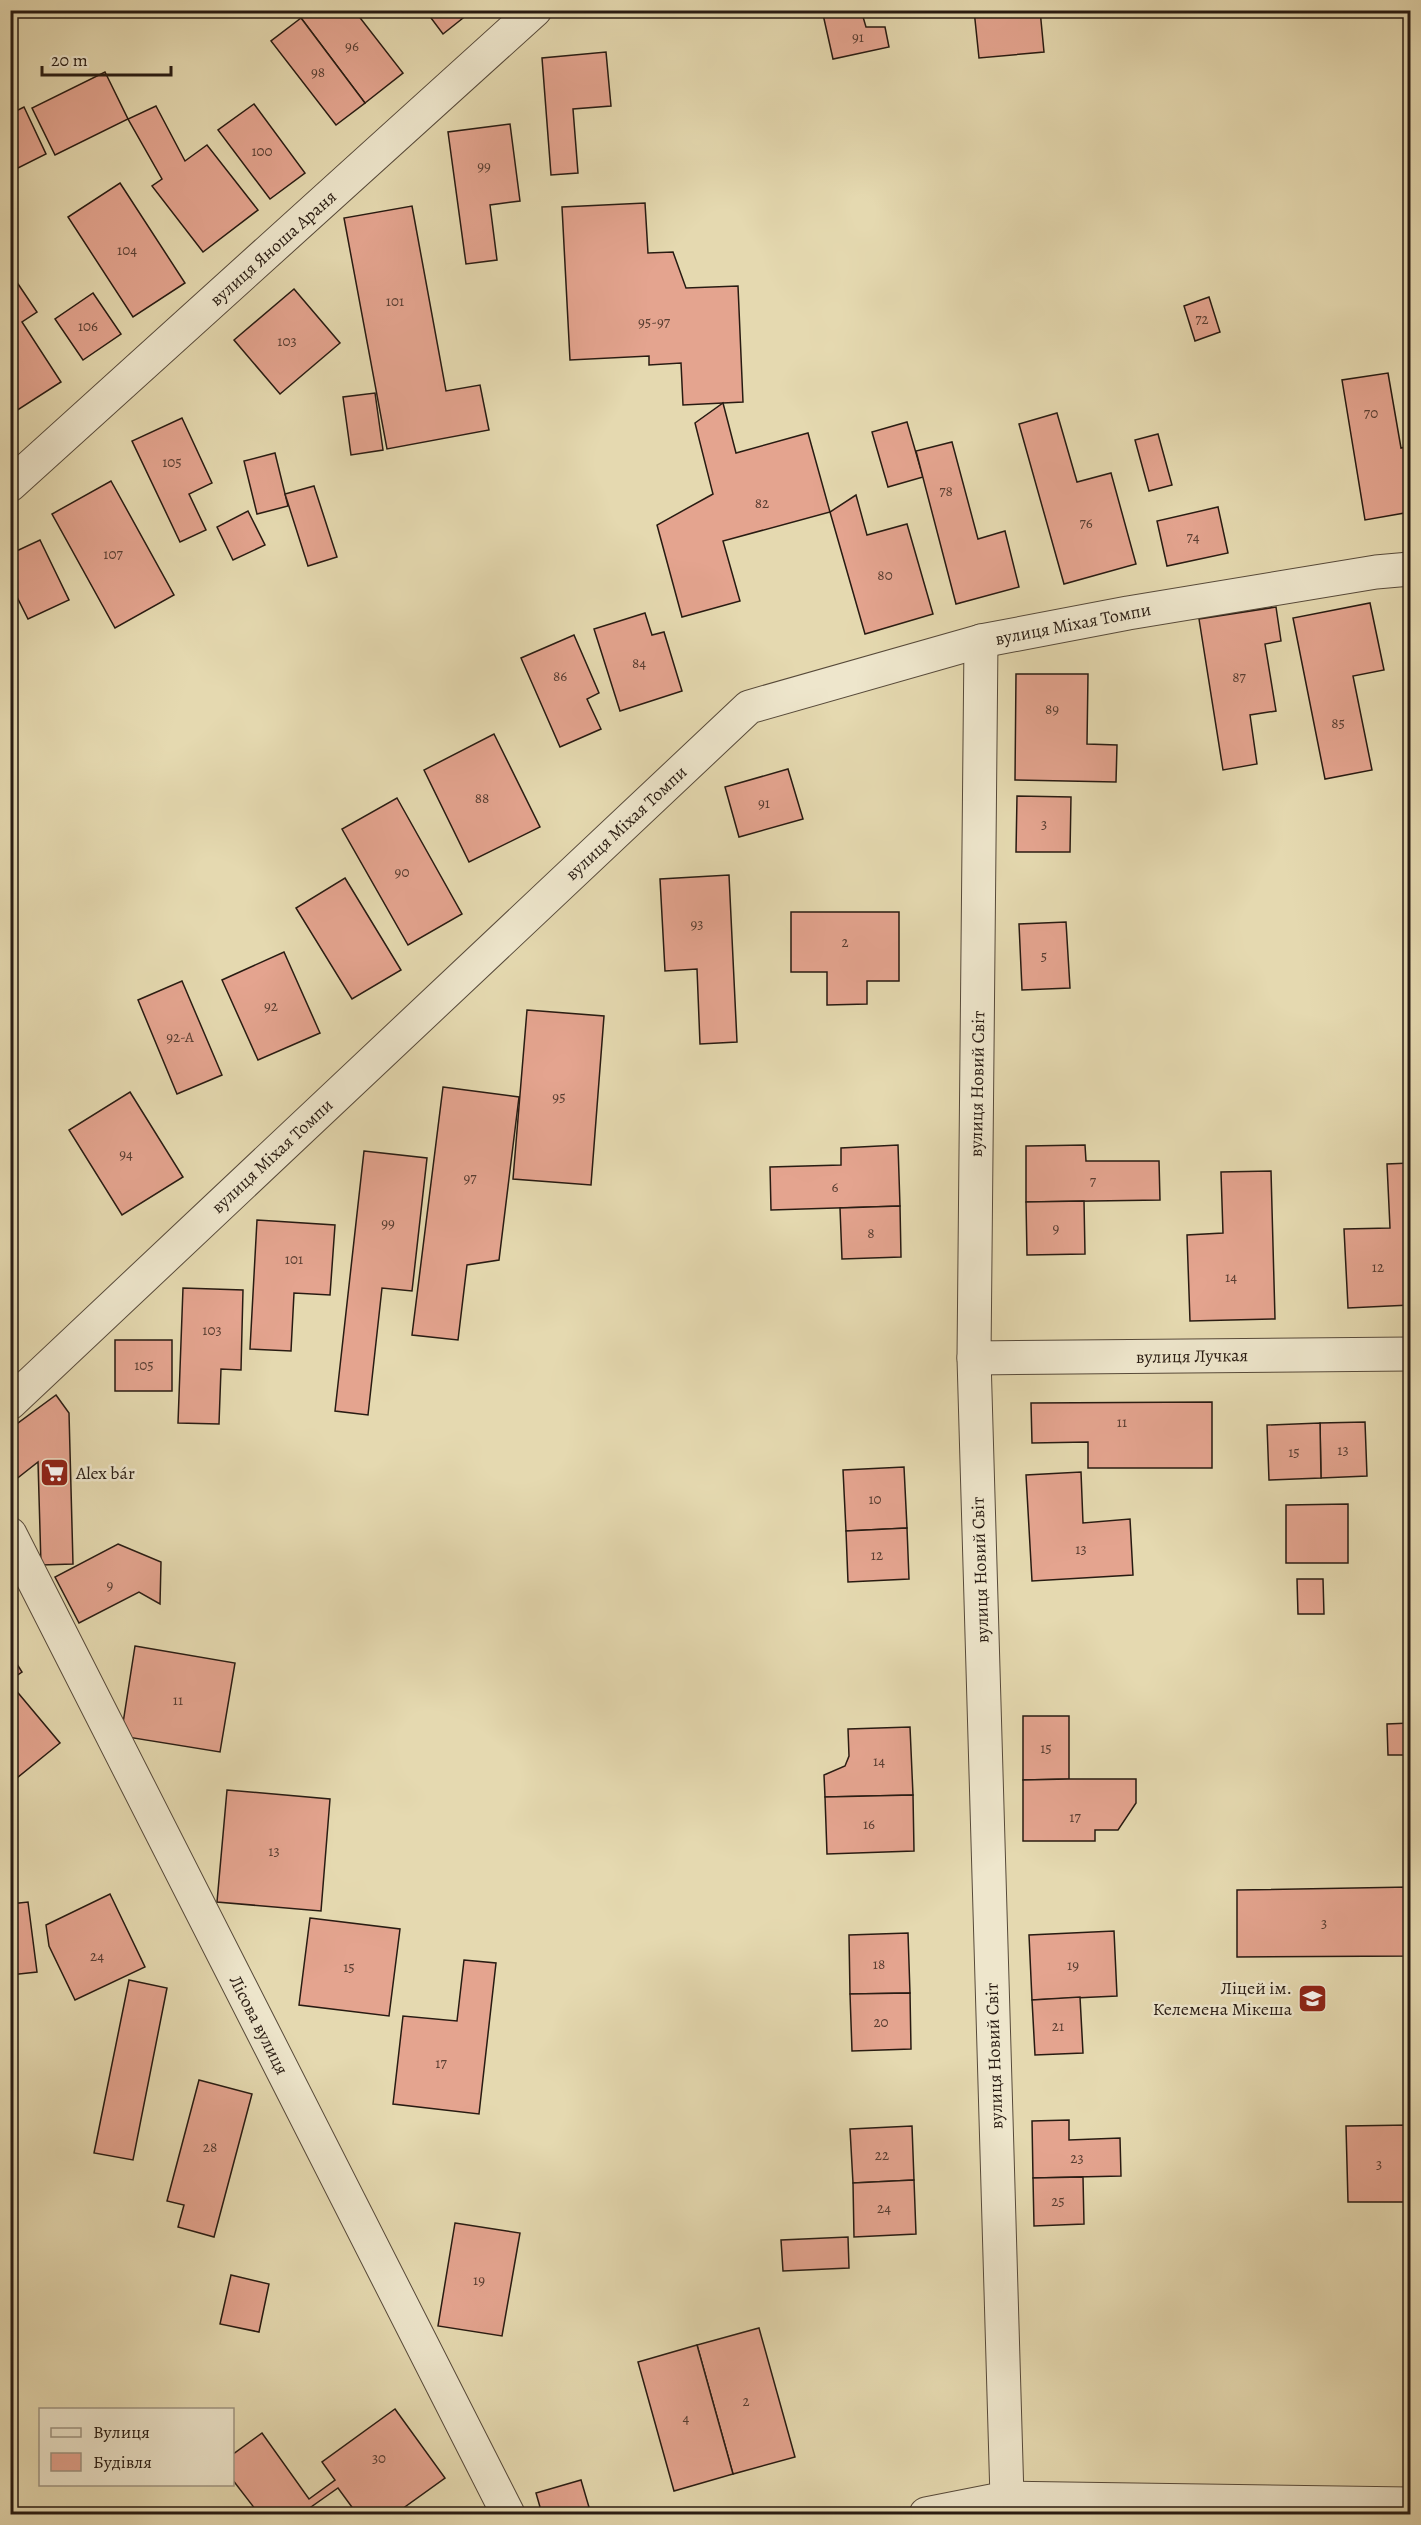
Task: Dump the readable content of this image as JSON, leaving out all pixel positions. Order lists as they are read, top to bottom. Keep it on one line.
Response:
{"streets":{"street":["вулиця Яноша Араня","вулиця Міхая Томпи","вулиця Новий Світ","вулиця Лучкая","Лісова вулиця"]},"crossings":[["вулиця Міхая Томпи","вулиця Новий Світ"],["вулиця Новий Світ","вулиця Лучкая"]],"places":{"supermarket":["Alex bár"],"school or university":["Ліцей ім. Келемена Мікеша"]},"house_numbers":["91","96","98","100","99","104","101","72","95-97","106","103","70","105","78","82","76","74","107","80","84","86","87","89","85","88","91","3","90","93","2","5","92","92-А","95","94","97","7","6","99","9","8","101","12","14","103","105","11","13","15","10","13","12","9","11","15","14","17","16","13","3","24","18","19","15","20","21","17","28","22","23","3","25","24","19","2","4","30"],"legend":["Вулиця","Будівля"],"scale_bar":"20 m"}
